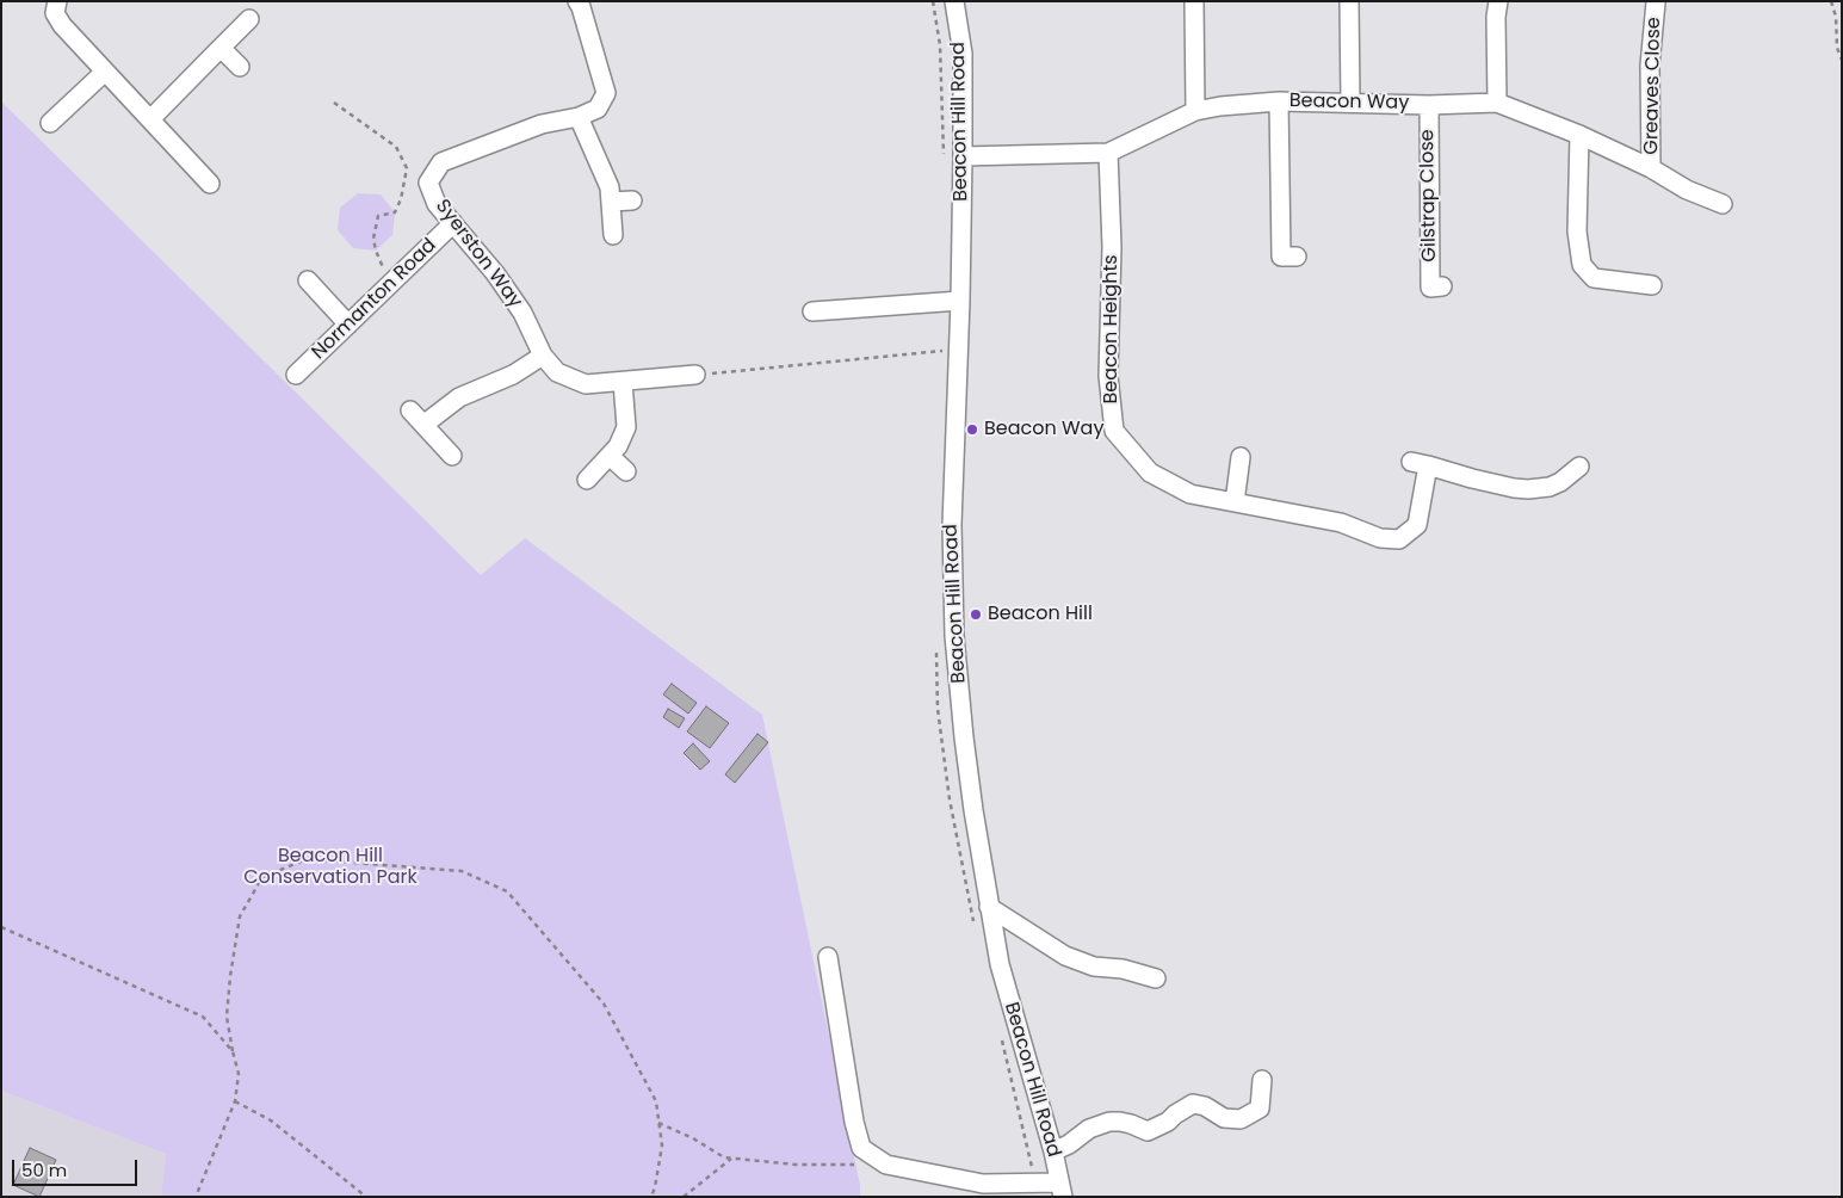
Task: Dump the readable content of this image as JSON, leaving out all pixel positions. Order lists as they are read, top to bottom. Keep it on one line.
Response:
{"streets":{"street":["Greaves Close","Beacon Way","Beacon Hill Road","Gilstrap Close","Syerston Way","Normanton Road","Beacon Heights"]},"crossings":[["Greaves Close","Beacon Way"],["Beacon Way","Beacon Hill Road"],["Beacon Way","Gilstrap Close"],["Beacon Way","Beacon Heights"],["Syerston Way","Normanton Road"]],"parks":["Beacon Hill Conservation Park"],"places":["Beacon Way","Beacon Hill"],"scale_bar":"50 m"}
